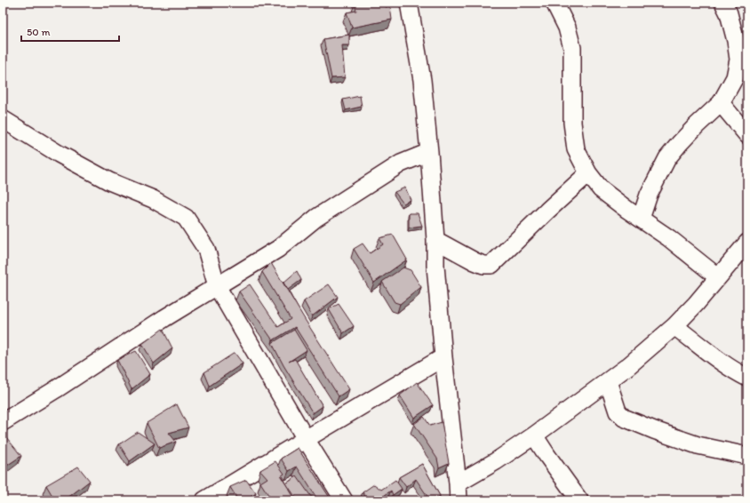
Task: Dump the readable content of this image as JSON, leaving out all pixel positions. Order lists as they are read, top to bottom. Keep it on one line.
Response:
{"scale_bar":"50 m"}
